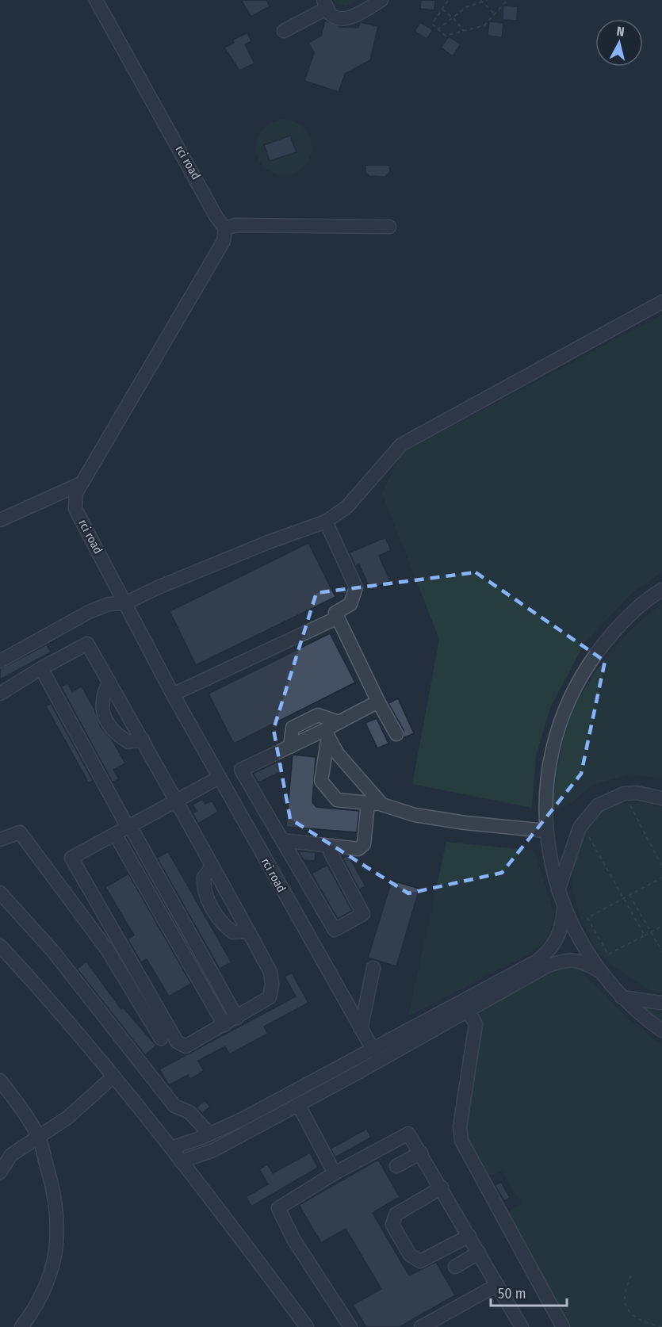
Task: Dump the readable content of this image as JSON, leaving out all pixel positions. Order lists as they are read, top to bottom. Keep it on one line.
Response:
{"streets":{"street":["rci road"]},"scale_bar":"50 m","north":"top"}
